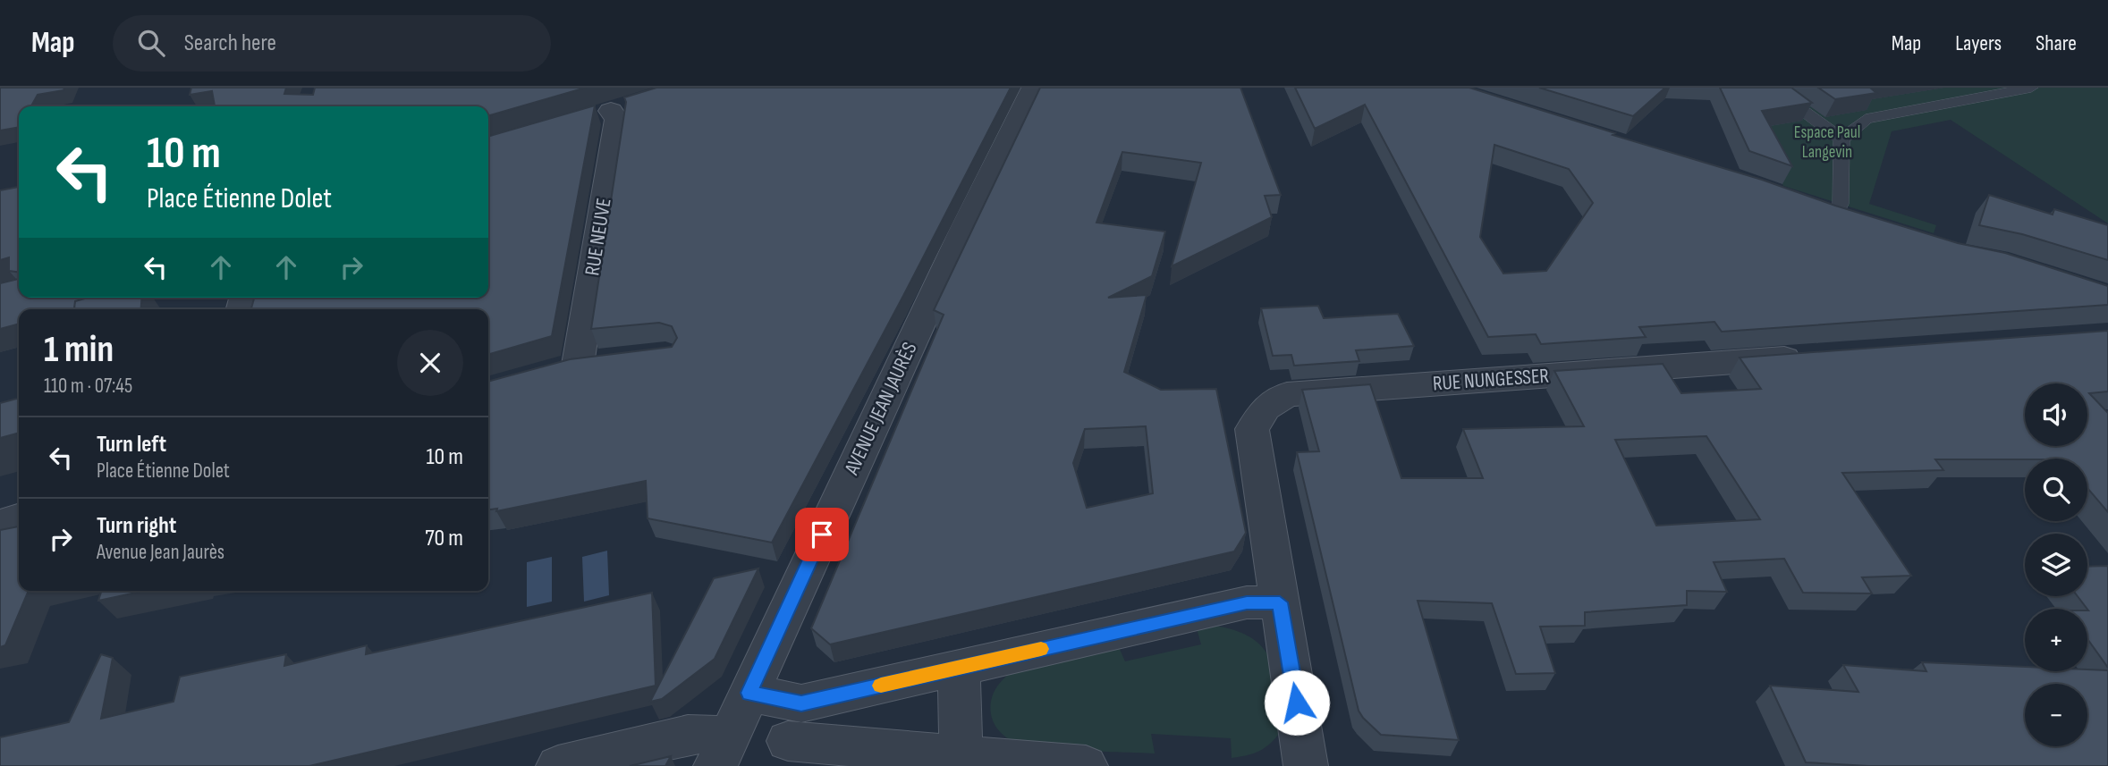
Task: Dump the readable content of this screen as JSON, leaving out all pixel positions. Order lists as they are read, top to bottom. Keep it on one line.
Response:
{"streets":{"street":["RUE NEUVE","RUE NUNGESSER","AVENUE JEAN JAURÈS"]},"parks":["Espace Paul Langevin"],"page":{"header":"Map","search":"Search here","nav":["Map","Layers","Share"],"turn":["10 m","Place Étienne Dolet"],"heading":["1 min","110 m · 07:45"],"map_buttons":["+","−"],"list":[{"name":"Turn left","note":"Place Étienne Dolet","value":"10 m"},{"name":"Turn right","note":"Avenue Jean Jaurès","value":"70 m"}]}}
